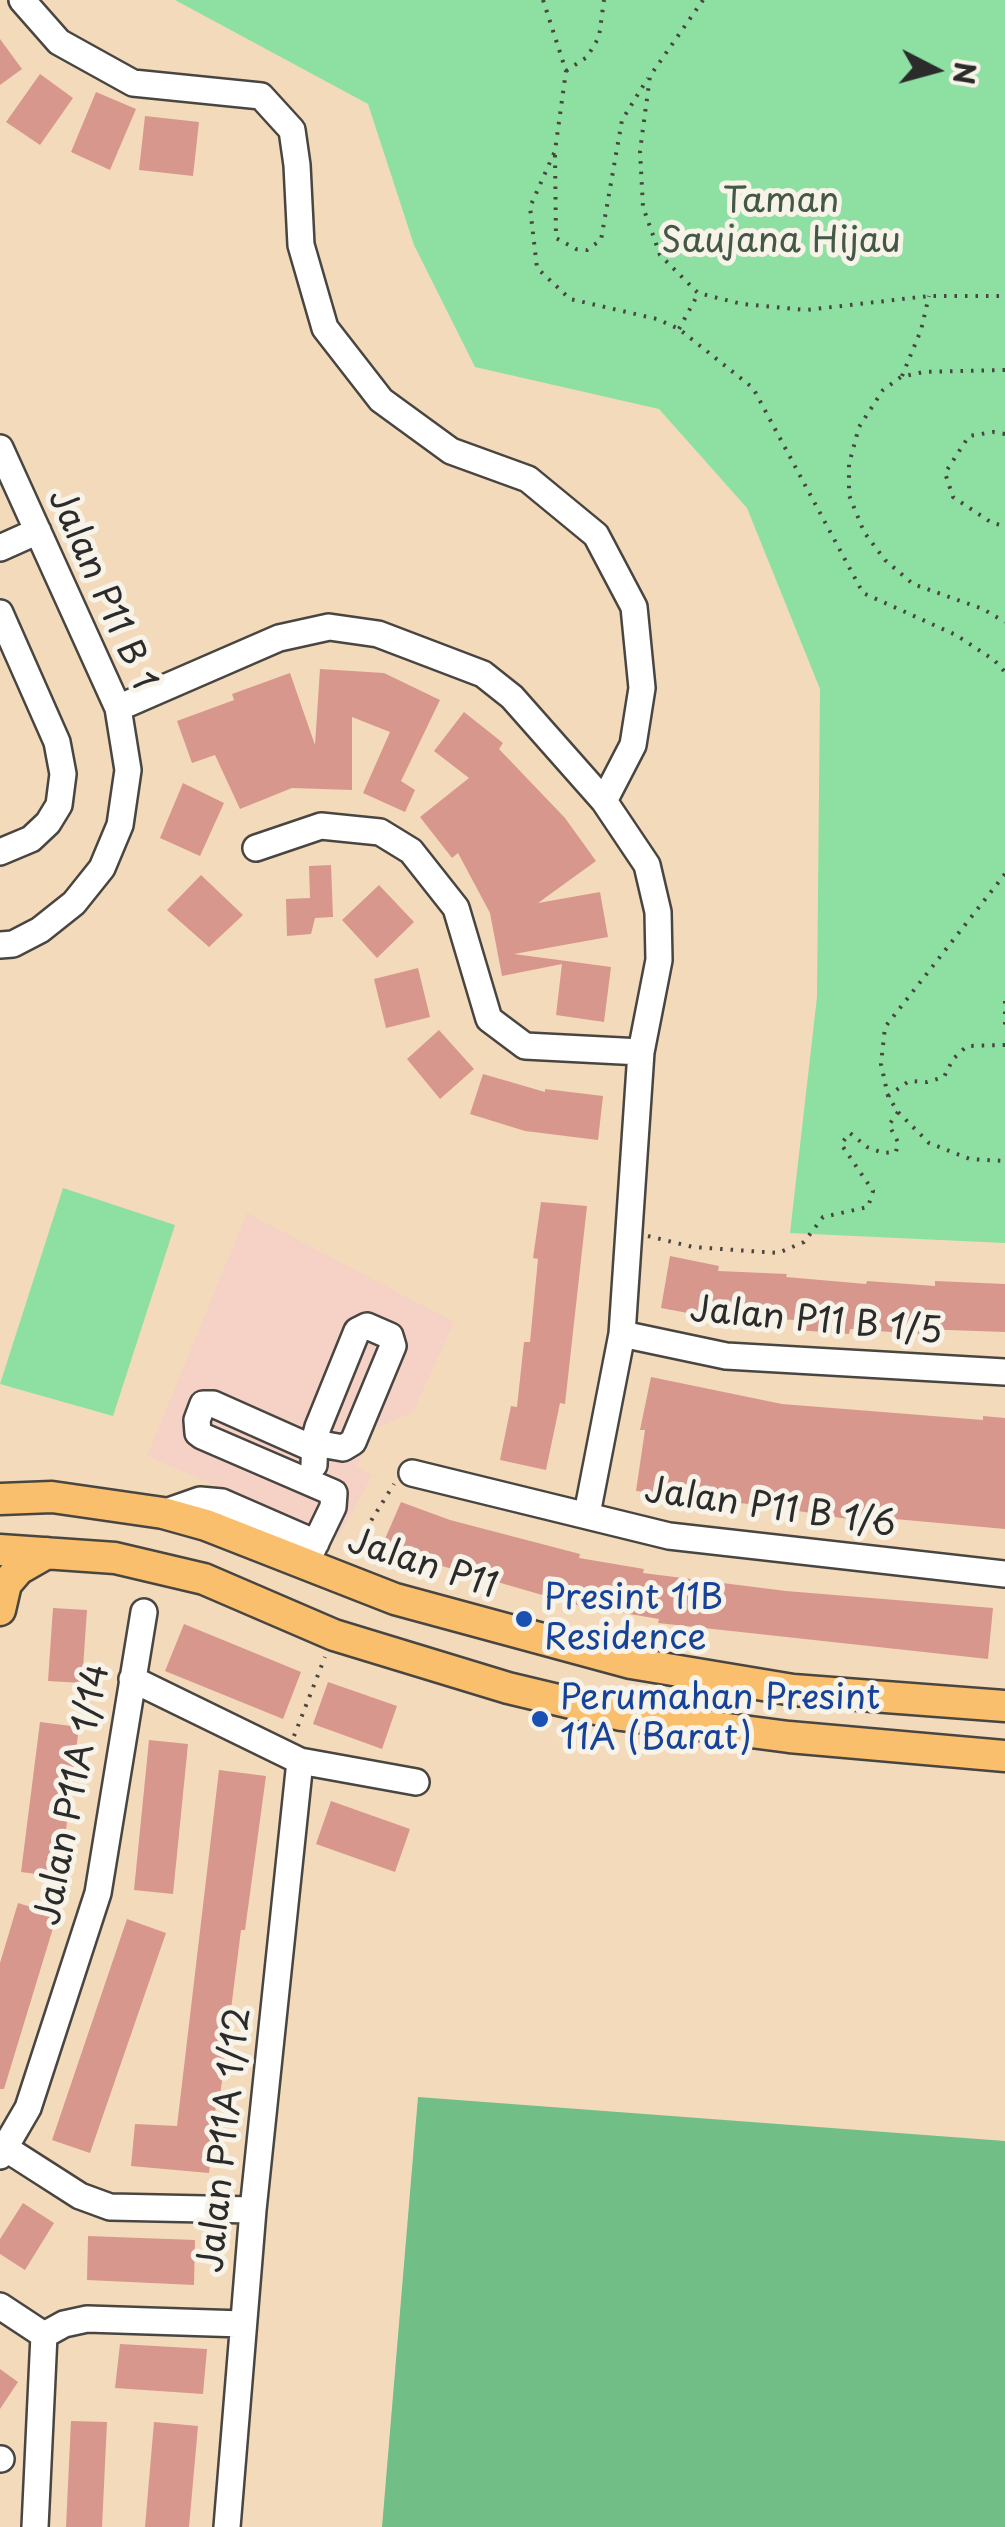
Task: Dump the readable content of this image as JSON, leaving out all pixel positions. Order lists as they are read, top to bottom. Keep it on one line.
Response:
{"streets":{"main road":["Jalan P11"],"street":["Jalan P11 B 1","Jalan P11 B 1/5","Jalan P11 B 1/6","Jalan P11A 1/14","Jalan P11A 1/12"]},"parks":["Taman Saujana Hijau"],"places":["Presint 11B Residence","Perumahan Presint 11A (Barat)"],"north":"right"}
